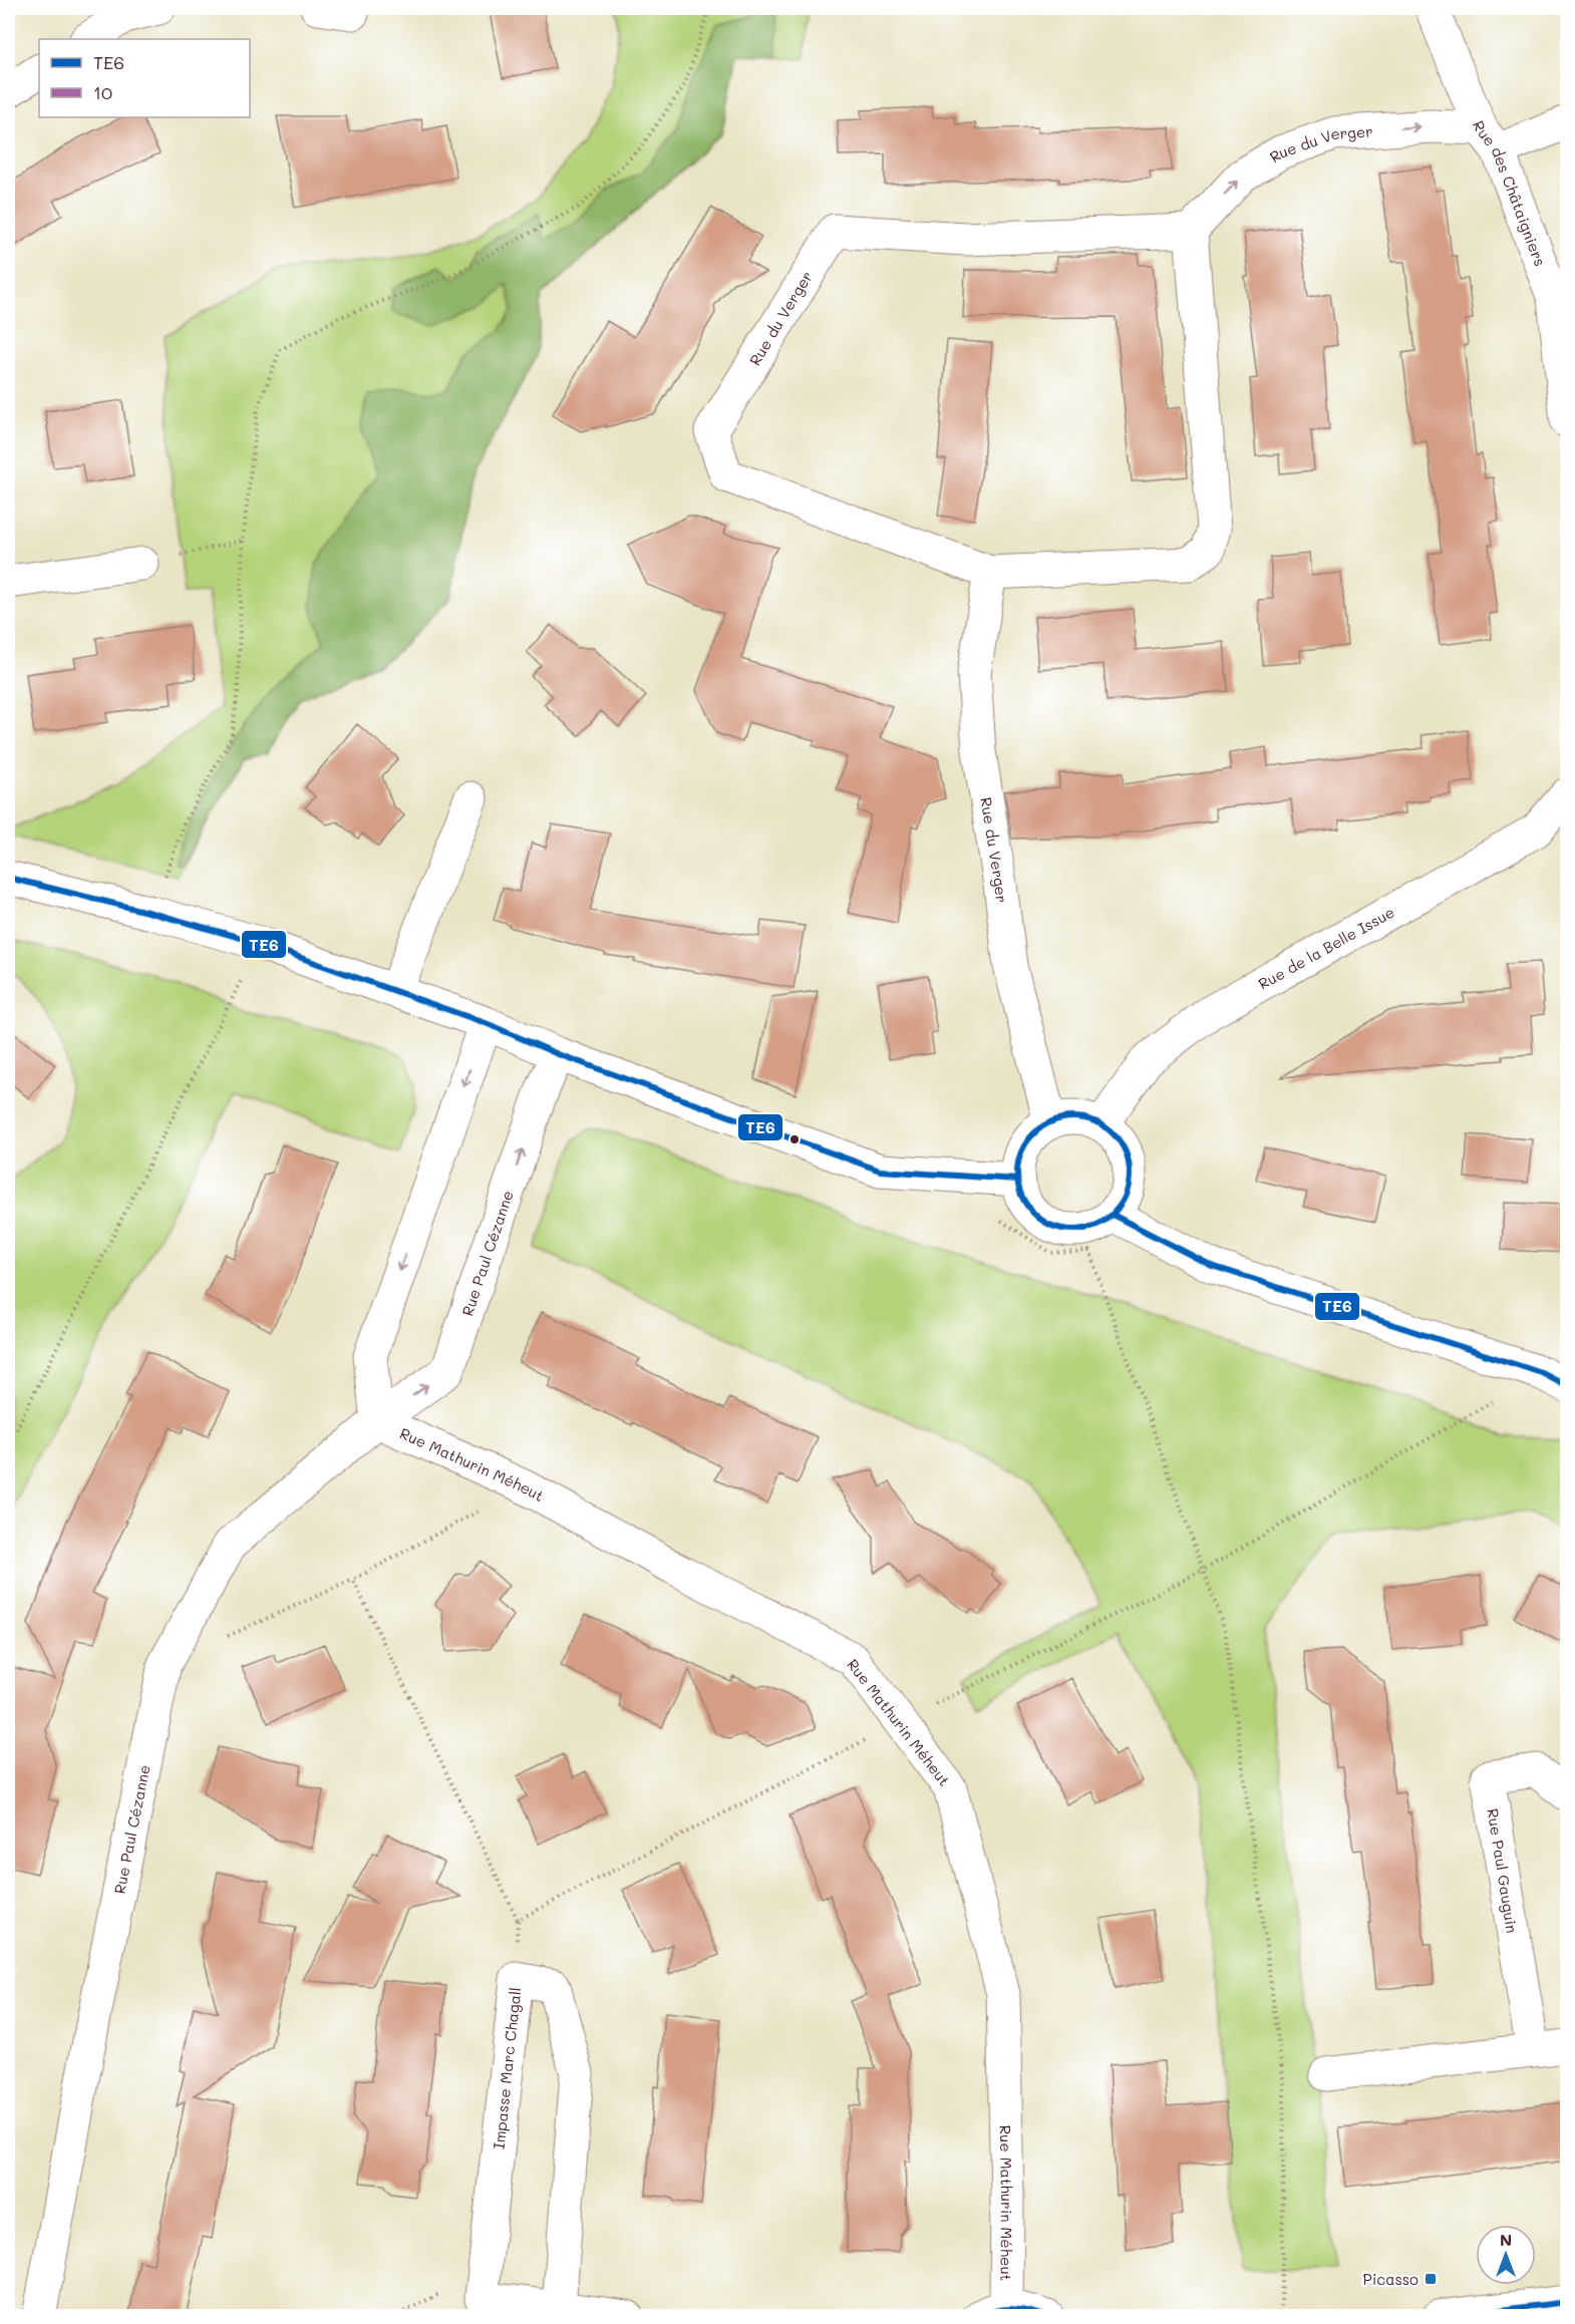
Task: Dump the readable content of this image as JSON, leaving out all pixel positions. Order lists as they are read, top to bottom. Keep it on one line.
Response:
{"streets":{"street":["Rue du Verger","Rue des Châtaigniers","Rue de la Belle Issue","Rue Paul Cézanne","Rue Mathurin Méheut","Rue Paul Gauguin","Impasse Marc Chagall"]},"crossings":[["Rue du Verger","Rue des Châtaigniers"],["Rue du Verger","Rue de la Belle Issue"],["Rue Paul Cézanne","Rue Mathurin Méheut"]],"places":{"transit":["Picasso"]},"lines":["transit line TE6","transit line 10"],"legend":["TE6","10"],"north":"top"}
